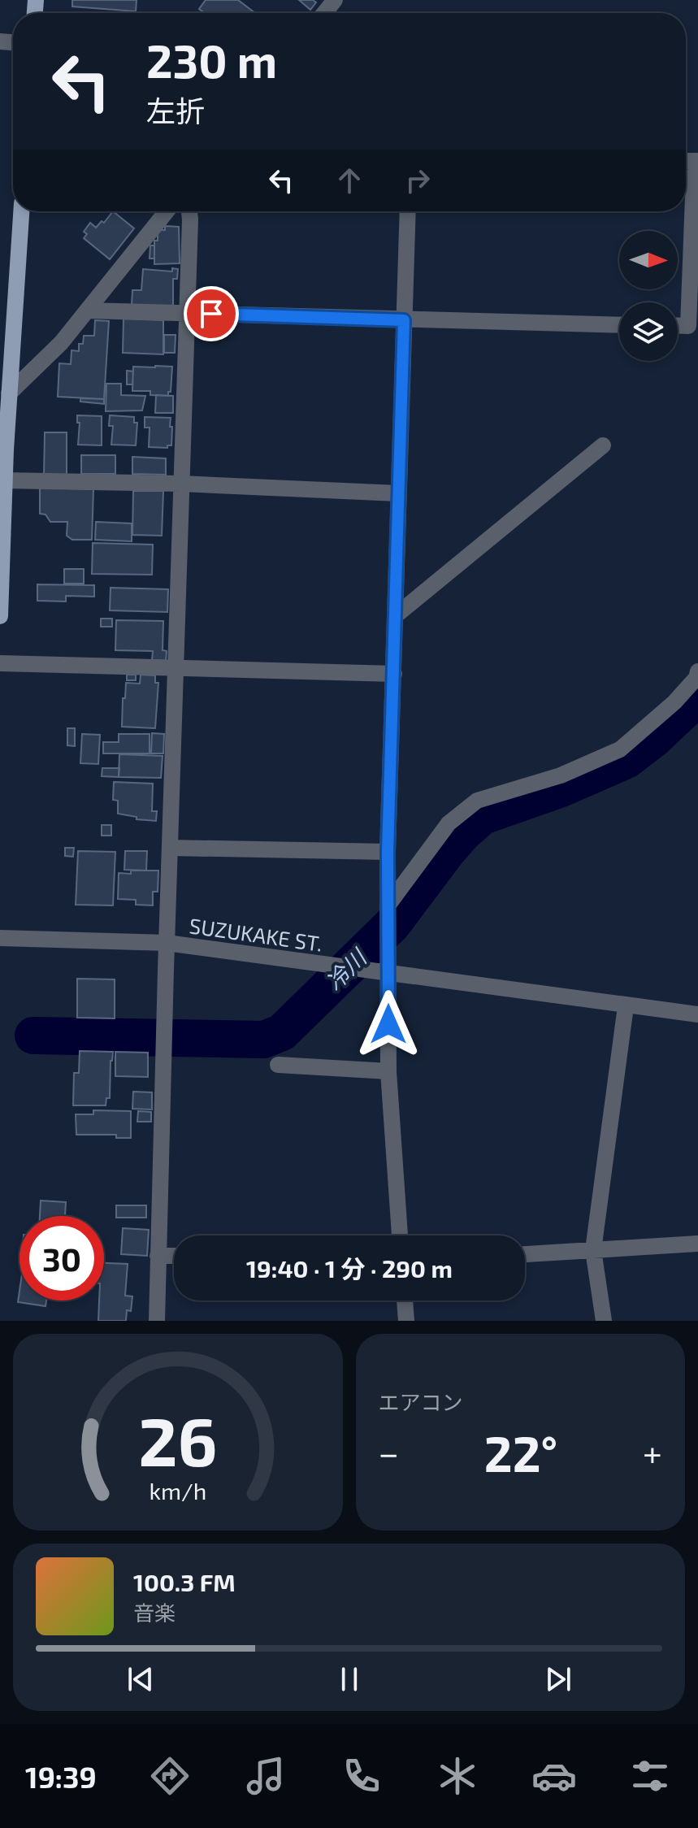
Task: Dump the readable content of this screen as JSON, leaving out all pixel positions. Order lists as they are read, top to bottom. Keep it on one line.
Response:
{"streets":{"street":["SUZUKAKE ST."]},"water":["冷川"],"north":"right","page":{"turn":["230 m","左折"],"limit":"30","trip":"19:40 · 1 分 · 290 m","tile":"エアコン","heat":["−","22°","+"],"song":["100.3 FM","音楽"],"tabs":"19:39","gauge":["26","km/h"]}}
